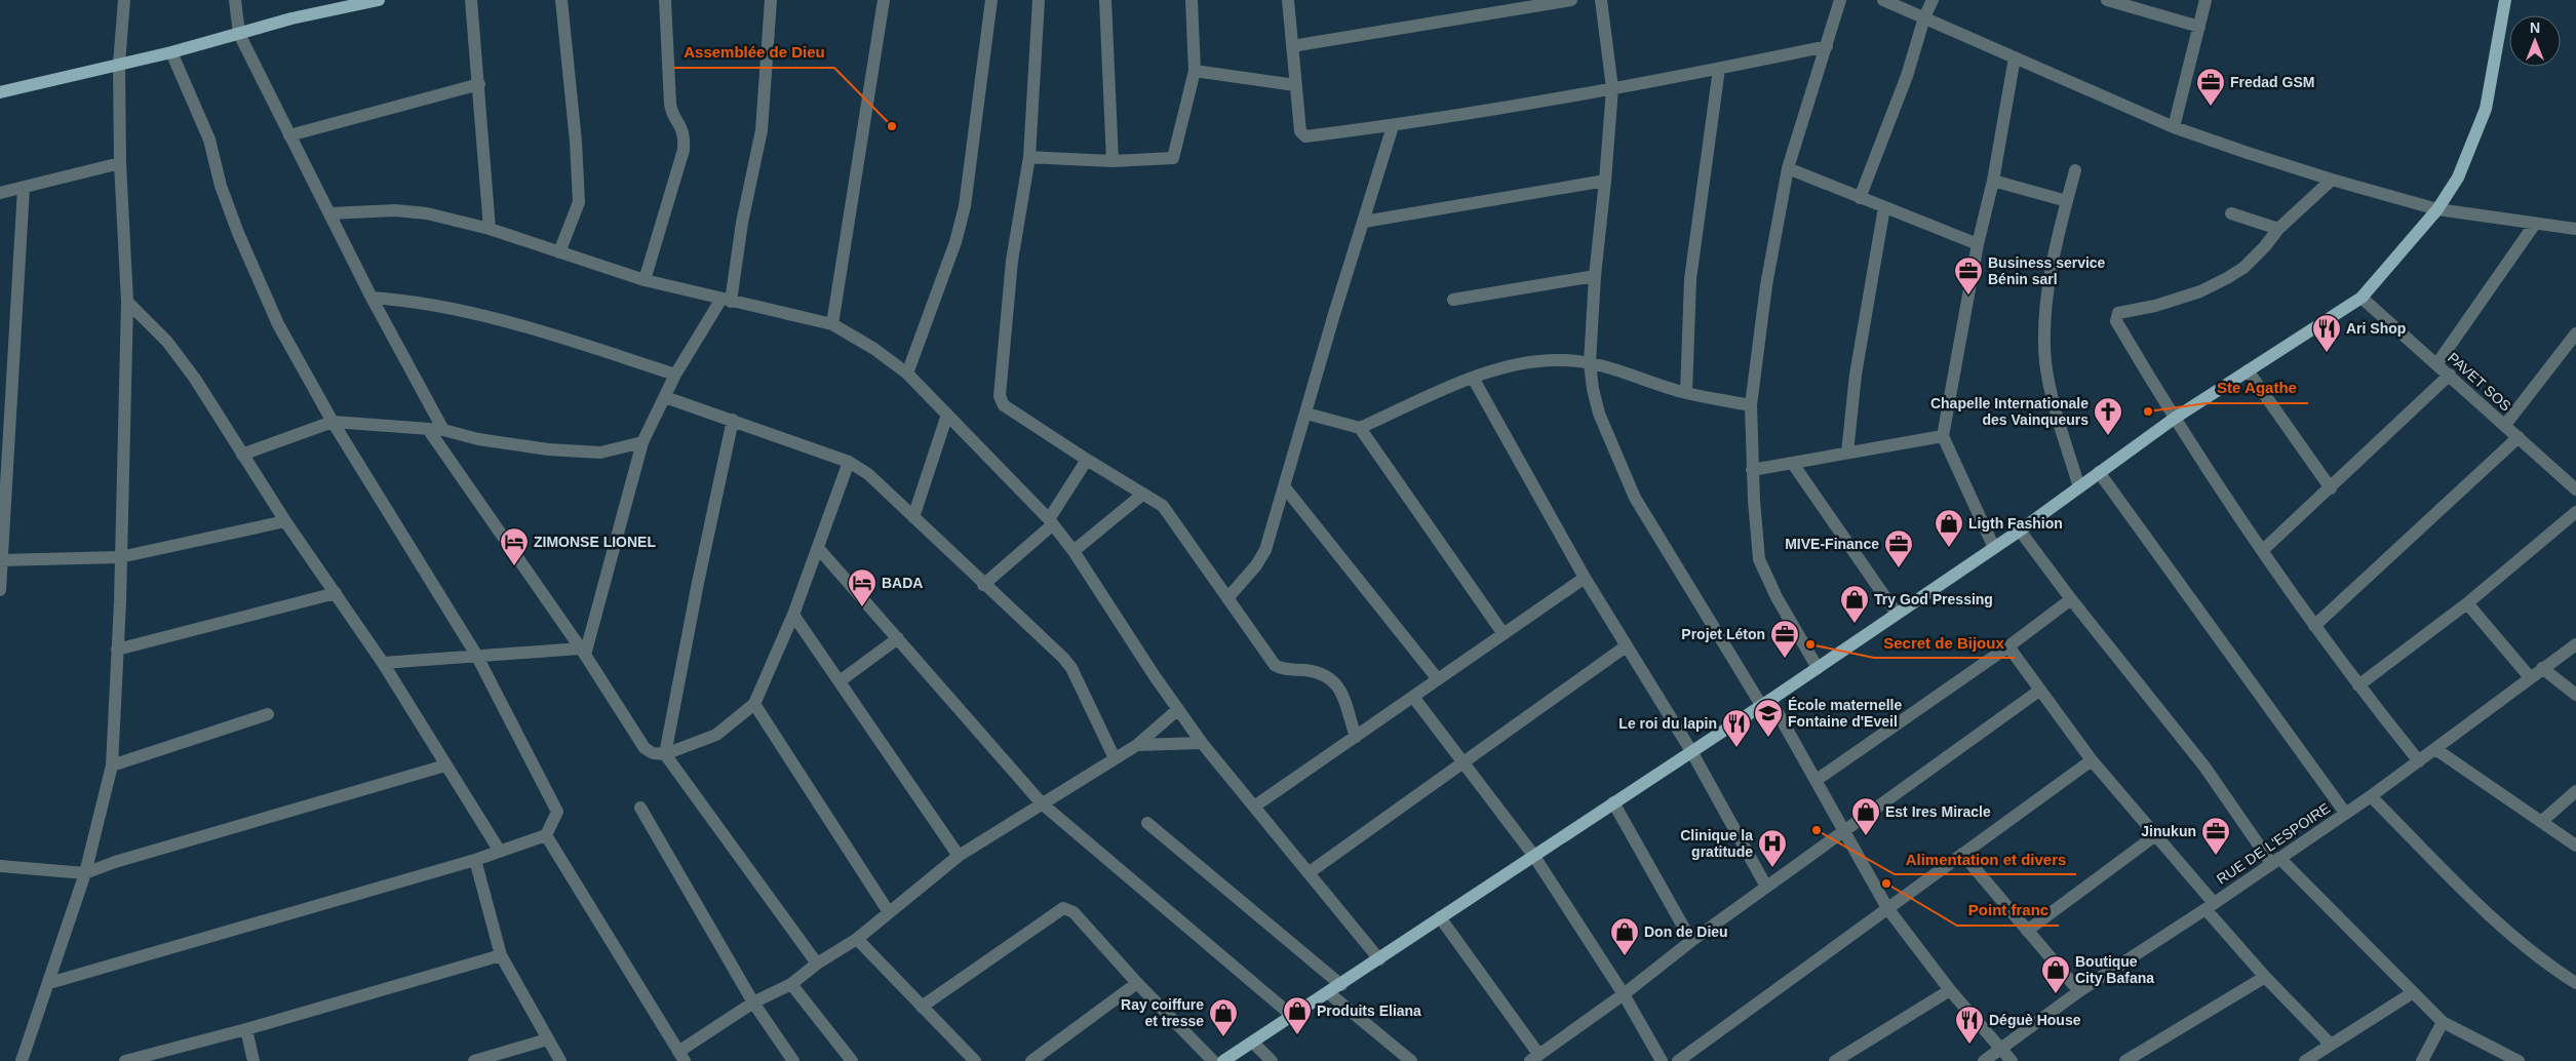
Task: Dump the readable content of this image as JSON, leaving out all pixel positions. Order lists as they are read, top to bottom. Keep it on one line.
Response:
{"streets":{"street":["PAVET SOS","RUE DE L'ESPOIRE"]},"places":{"office":["Fredad GSM","Business service Bénin sarl","MIVE-Finance","Projet Léton","Jinukun"],"other":["Assemblée de Dieu","Ste Agathe","Secret de Bijoux","Alimentation et divers","Point franc"],"restaurant":["Ari Shop","Le roi du lapin","Déguè House"],"church":["Chapelle Internationale des Vainqueurs"],"shop":["Ligth Fashion","Try God Pressing","Est Ires Miracle","Don de Dieu","Boutique City Bafana","Produits Eliana","Ray coiffure et tresse"],"hotel":["ZIMONSE LIONEL","BADA"],"school or university":["École maternelle Fontaine d'Eveil"],"hospital":["Clinique la gratitude"]},"north":"top"}
